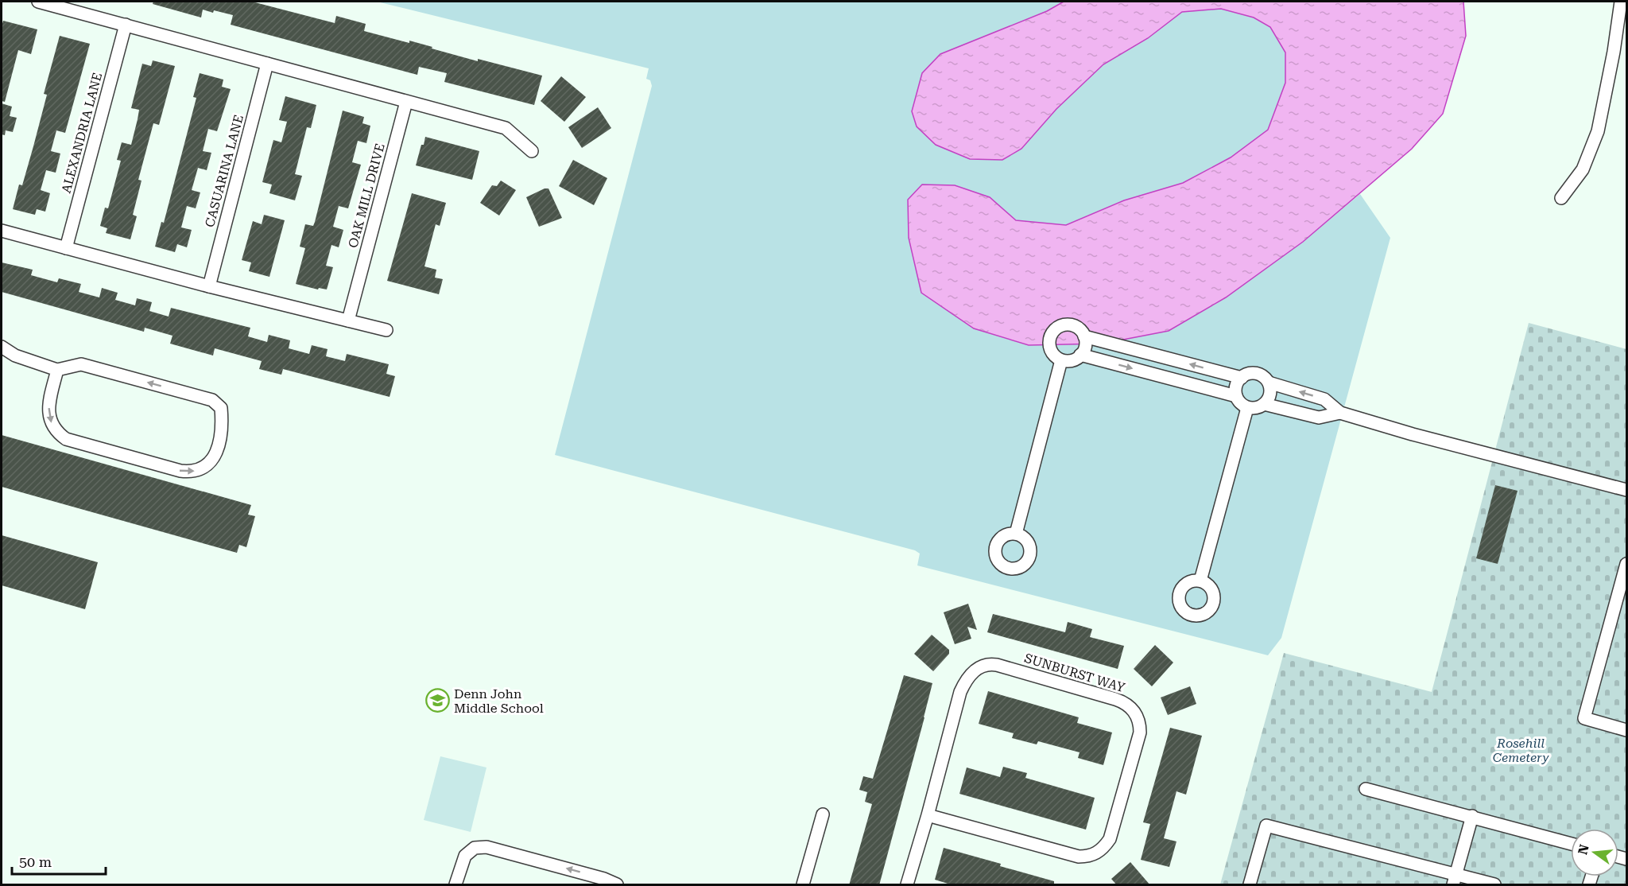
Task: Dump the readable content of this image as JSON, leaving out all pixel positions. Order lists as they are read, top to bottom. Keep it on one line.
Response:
{"streets":{"street":["ALEXANDRIA LANE","CASUARINA LANE","OAK MILL DRIVE","SUNBURST WAY"]},"parks":["Rosehill Cemetery"],"places":{"school or university":["Denn John Middle School"]},"scale_bar":"50 m","north":"left"}
